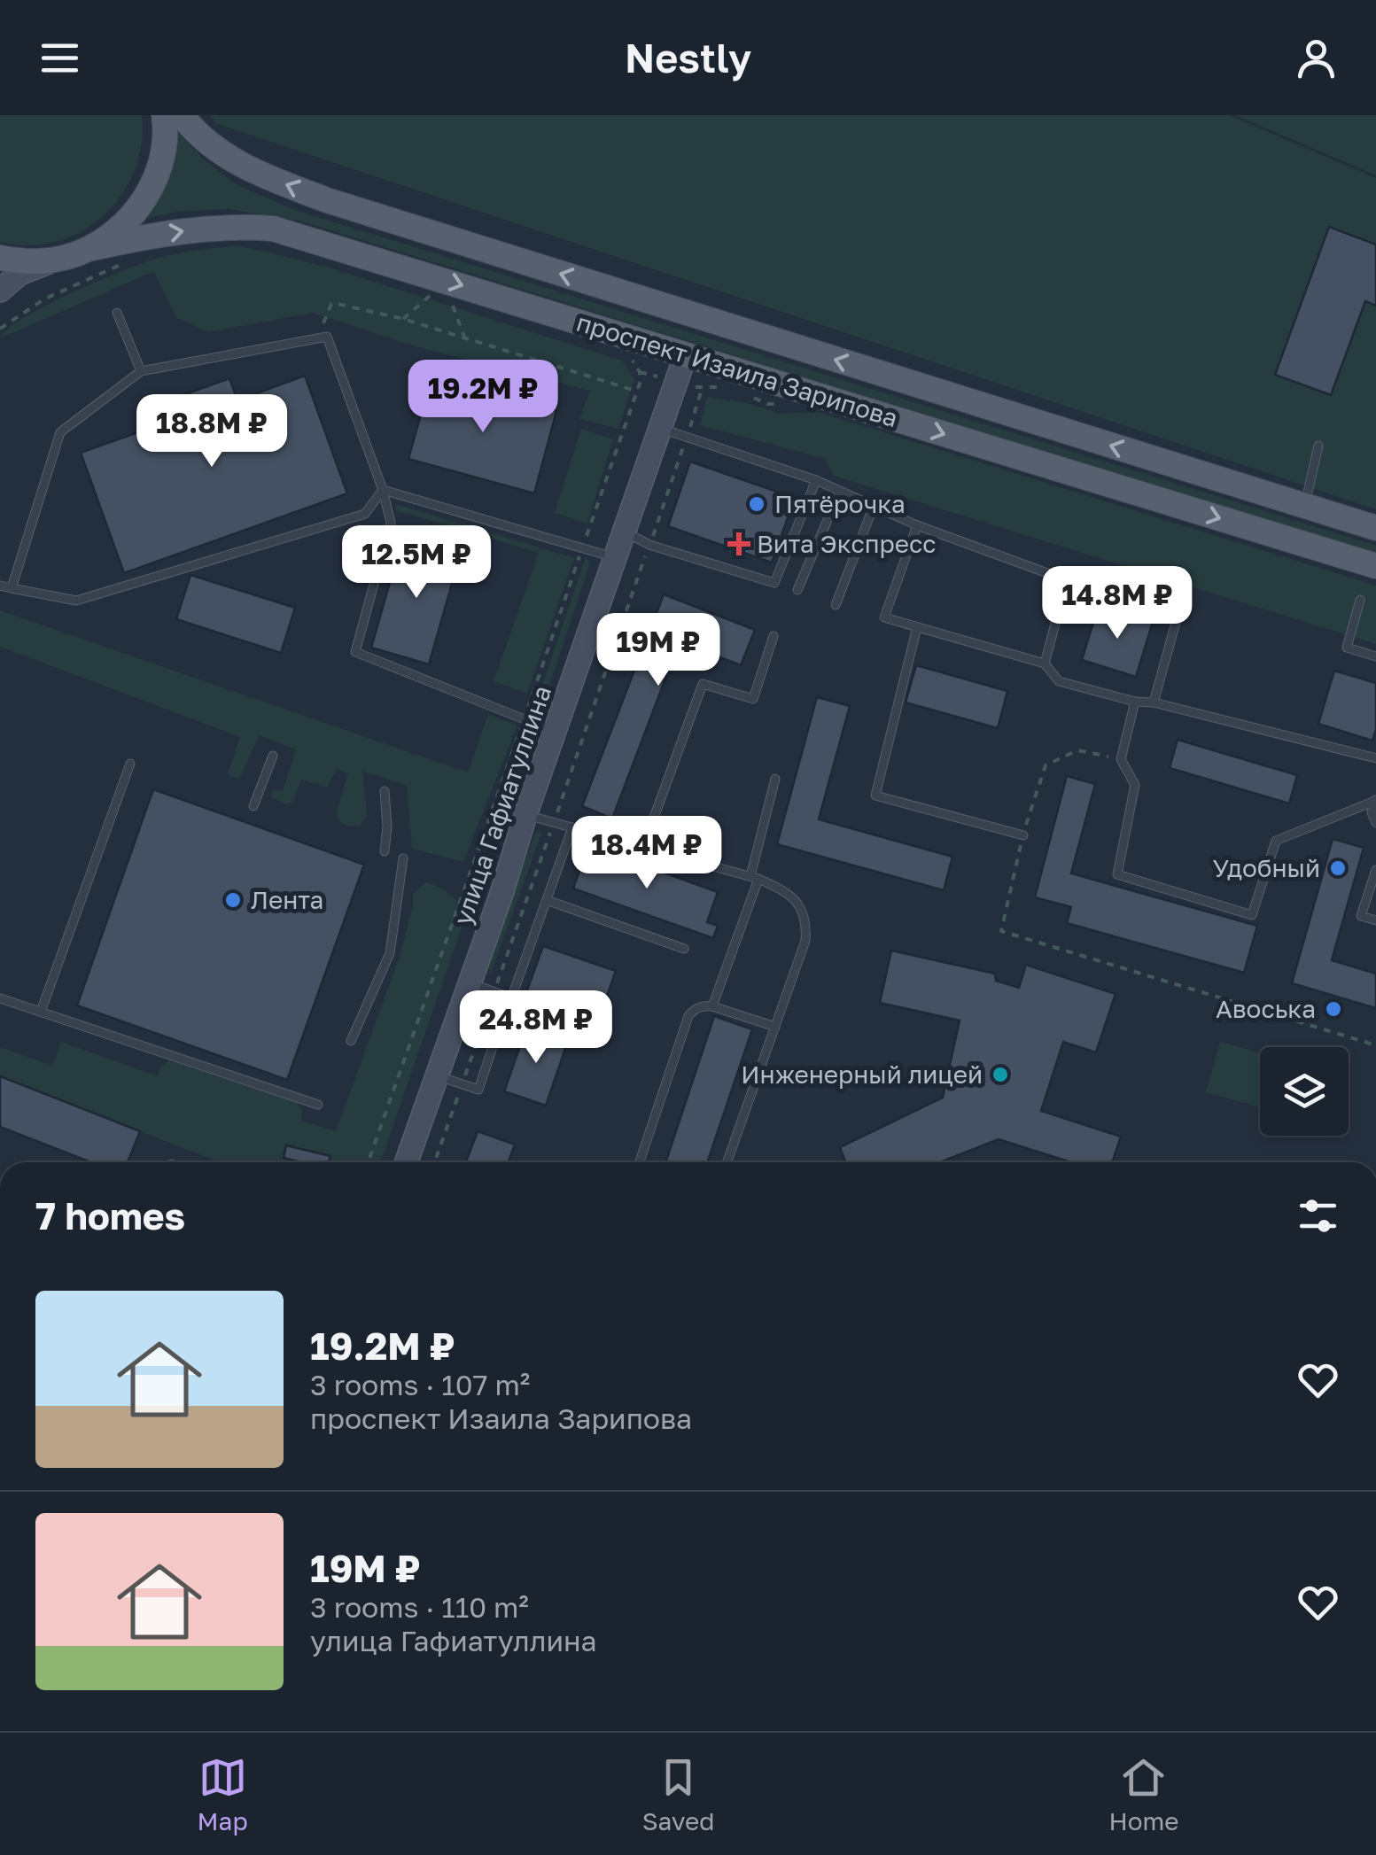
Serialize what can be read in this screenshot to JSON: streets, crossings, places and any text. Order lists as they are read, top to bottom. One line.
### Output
{"streets":{"main road":["проспект Изаила Зарипова"],"street":["улица Гафиатуллина"]},"crossings":[["проспект Изаила Зарипова","улица Гафиатуллина"]],"places":{"other":["Пятёрочка","Удобный","Лента","Авоська","Инженерный лицей"],"health":["Вита Экспресс"]},"page":{"header":"Nestly","price":["19.2M ₽","18.8M ₽","12.5M ₽","14.8M ₽","19M ₽","18.4M ₽","24.8M ₽"],"heading":"7 homes","list":[{"name":"19.2M ₽","note":"3 rooms · 107 m² · проспект Изаила Зарипова"},{"name":"19M ₽","note":"3 rooms · 110 m² · улица Гафиатуллина"}],"tabs":["Map","Saved","Home"]}}
